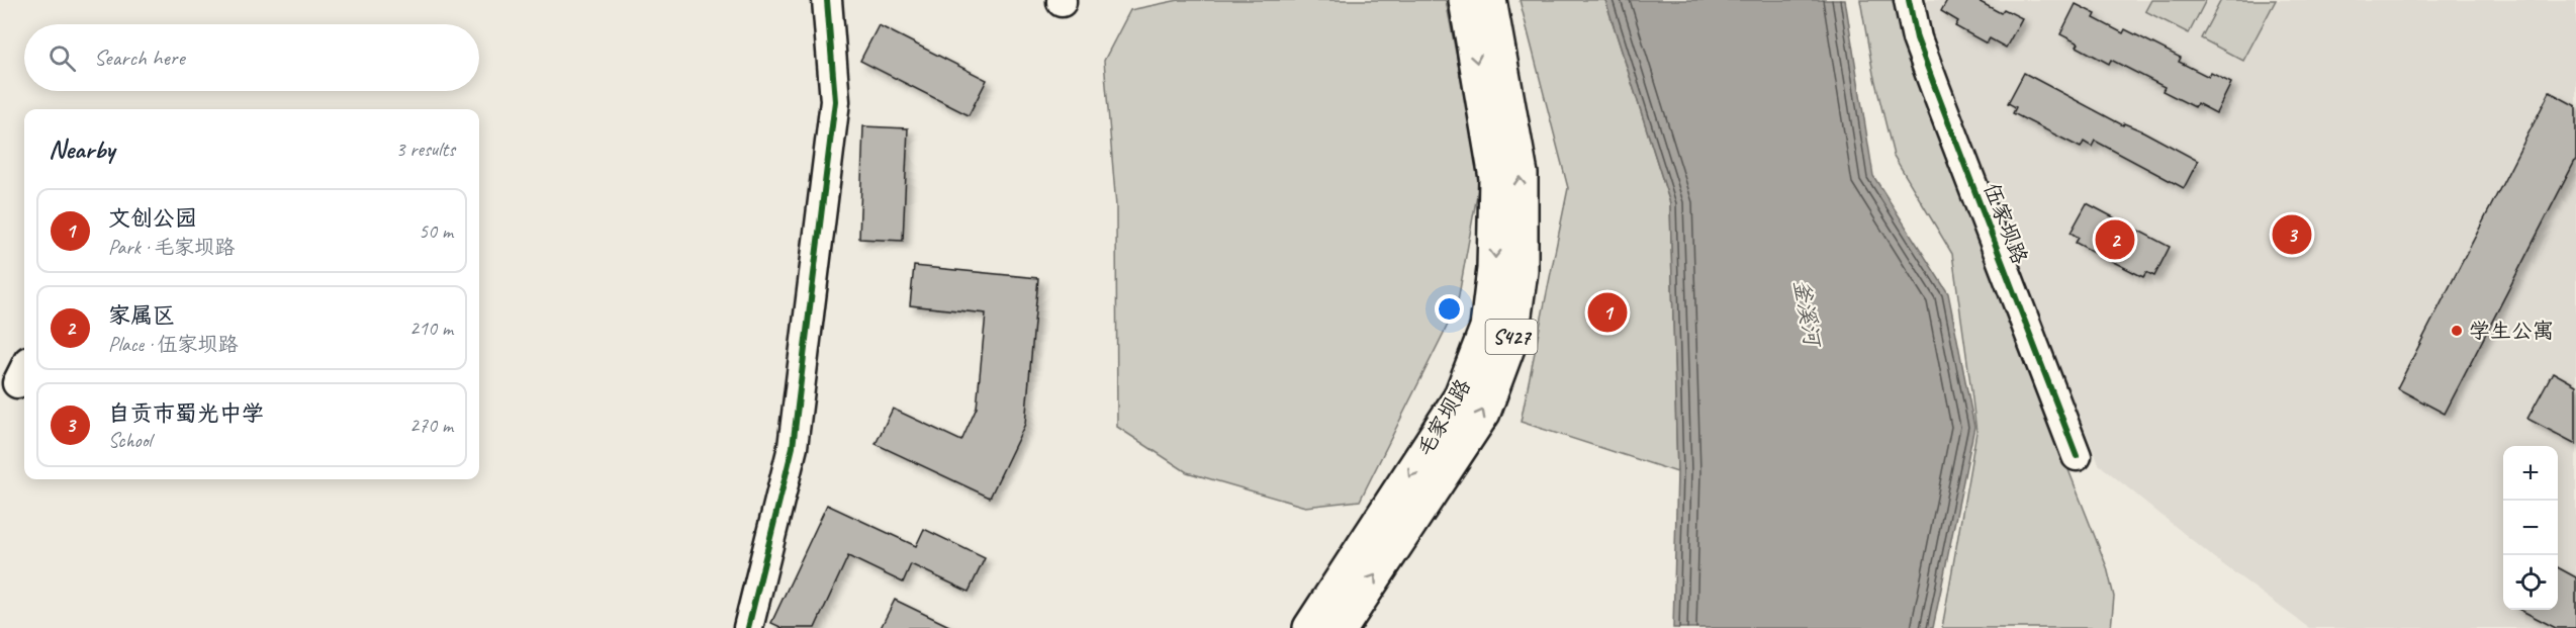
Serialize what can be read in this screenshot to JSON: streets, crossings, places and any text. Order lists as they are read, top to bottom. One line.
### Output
{"streets":{"main road":["S427","毛家坝路"],"street":["伍家坝路"]},"water":["釜溪河"],"places":["学生公寓"],"page":{"search":"Search here","heading":["Nearby","3 results"],"list":[{"mark":"1","name":"文创公园","note":"Park · 毛家坝路","value":"50 m"},{"mark":"2","name":"家属区","note":"Place · 伍家坝路","value":"210 m"},{"mark":"3","name":"自贡市蜀光中学","note":"School","value":"270 m"}],"pins":["3","2","1"],"map_buttons":["+","−"]}}
